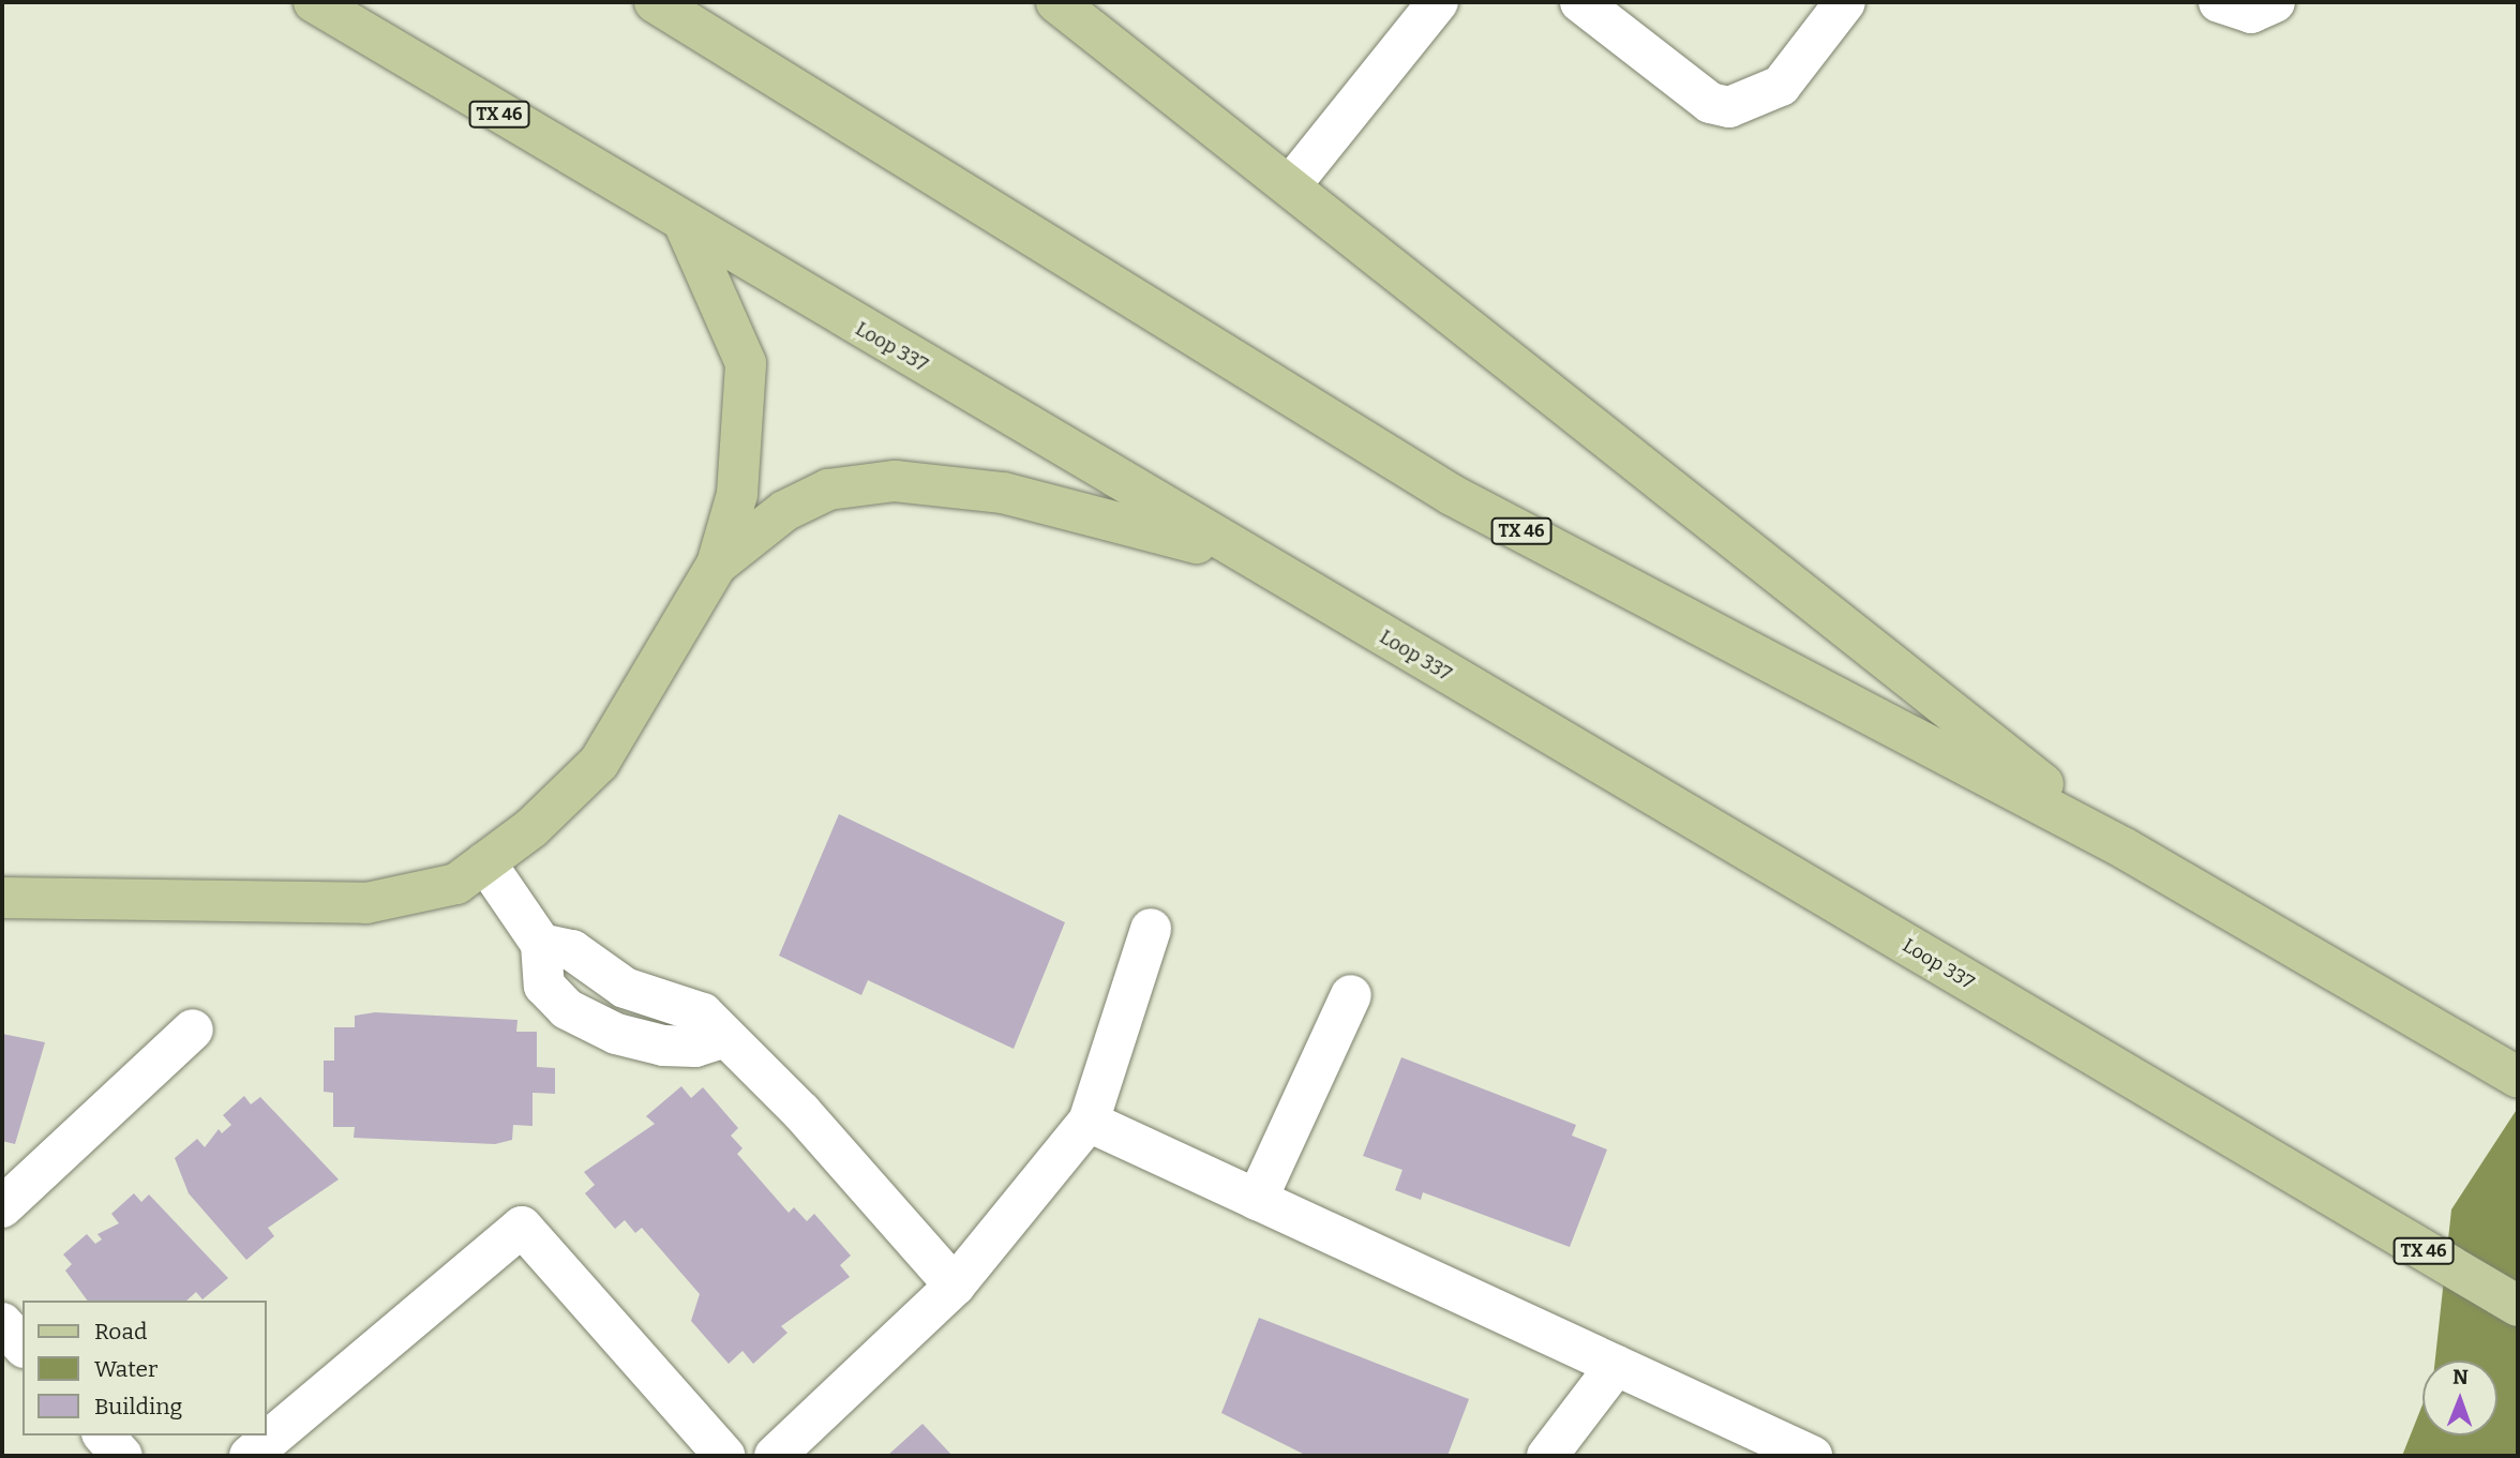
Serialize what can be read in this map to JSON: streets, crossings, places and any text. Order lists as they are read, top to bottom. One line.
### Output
{"streets":{"main road":["TX 46","Loop 337"]},"legend":["Road","Water","Building"],"north":"top"}
